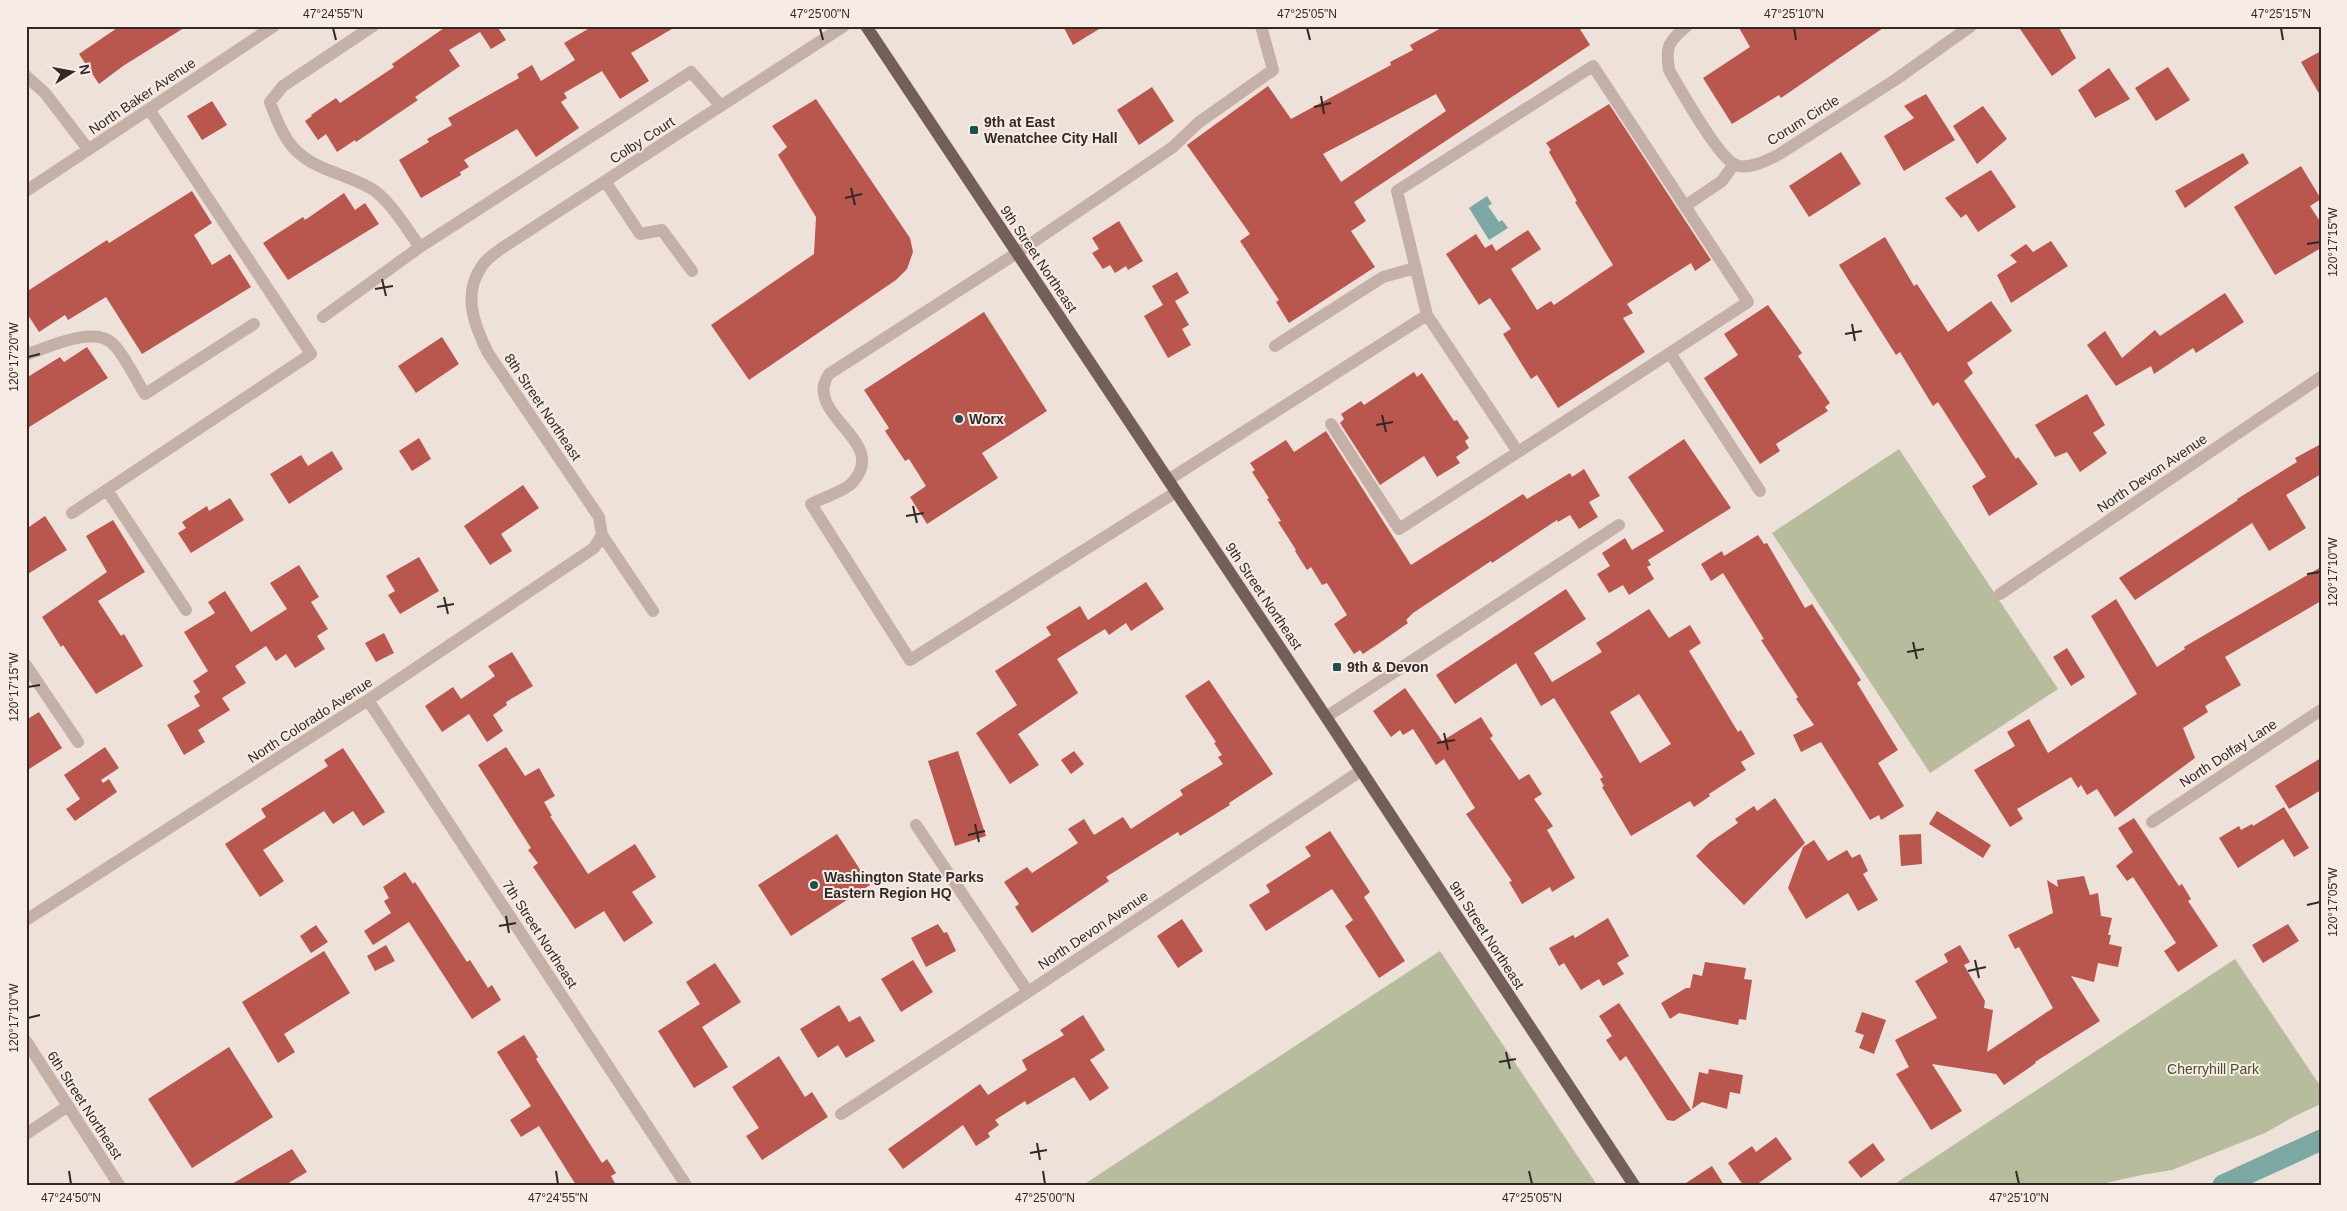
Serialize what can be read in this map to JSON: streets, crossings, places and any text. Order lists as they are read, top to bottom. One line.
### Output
{"streets":{"main road":["9th Street Northeast"],"street":["North Baker Avenue","Corum Circle","Colby Court","8th Street Northeast","North Devon Avenue","North Colorado Avenue","North Dolfay Lane","7th Street Northeast","6th Street Northeast"]},"crossings":[["Colby Court","8th Street Northeast"],["9th Street Northeast","North Devon Avenue"],["8th Street Northeast","North Colorado Avenue"],["North Colorado Avenue","7th Street Northeast"]],"parks":["Cherryhill Park"],"places":{"transit":["9th at East Wenatchee City Hall","9th & Devon"],"other":["Worx","Washington State Parks Eastern Region HQ"]},"north":"right","coordinates":["47°24'55\"N","47°25'00\"N","47°25'05\"N","47°25'10\"N","47°25'15\"N","120°17'15\"W","120°17'20\"W","120°17'10\"W","120°17'05\"W","47°24'50\"N"]}
